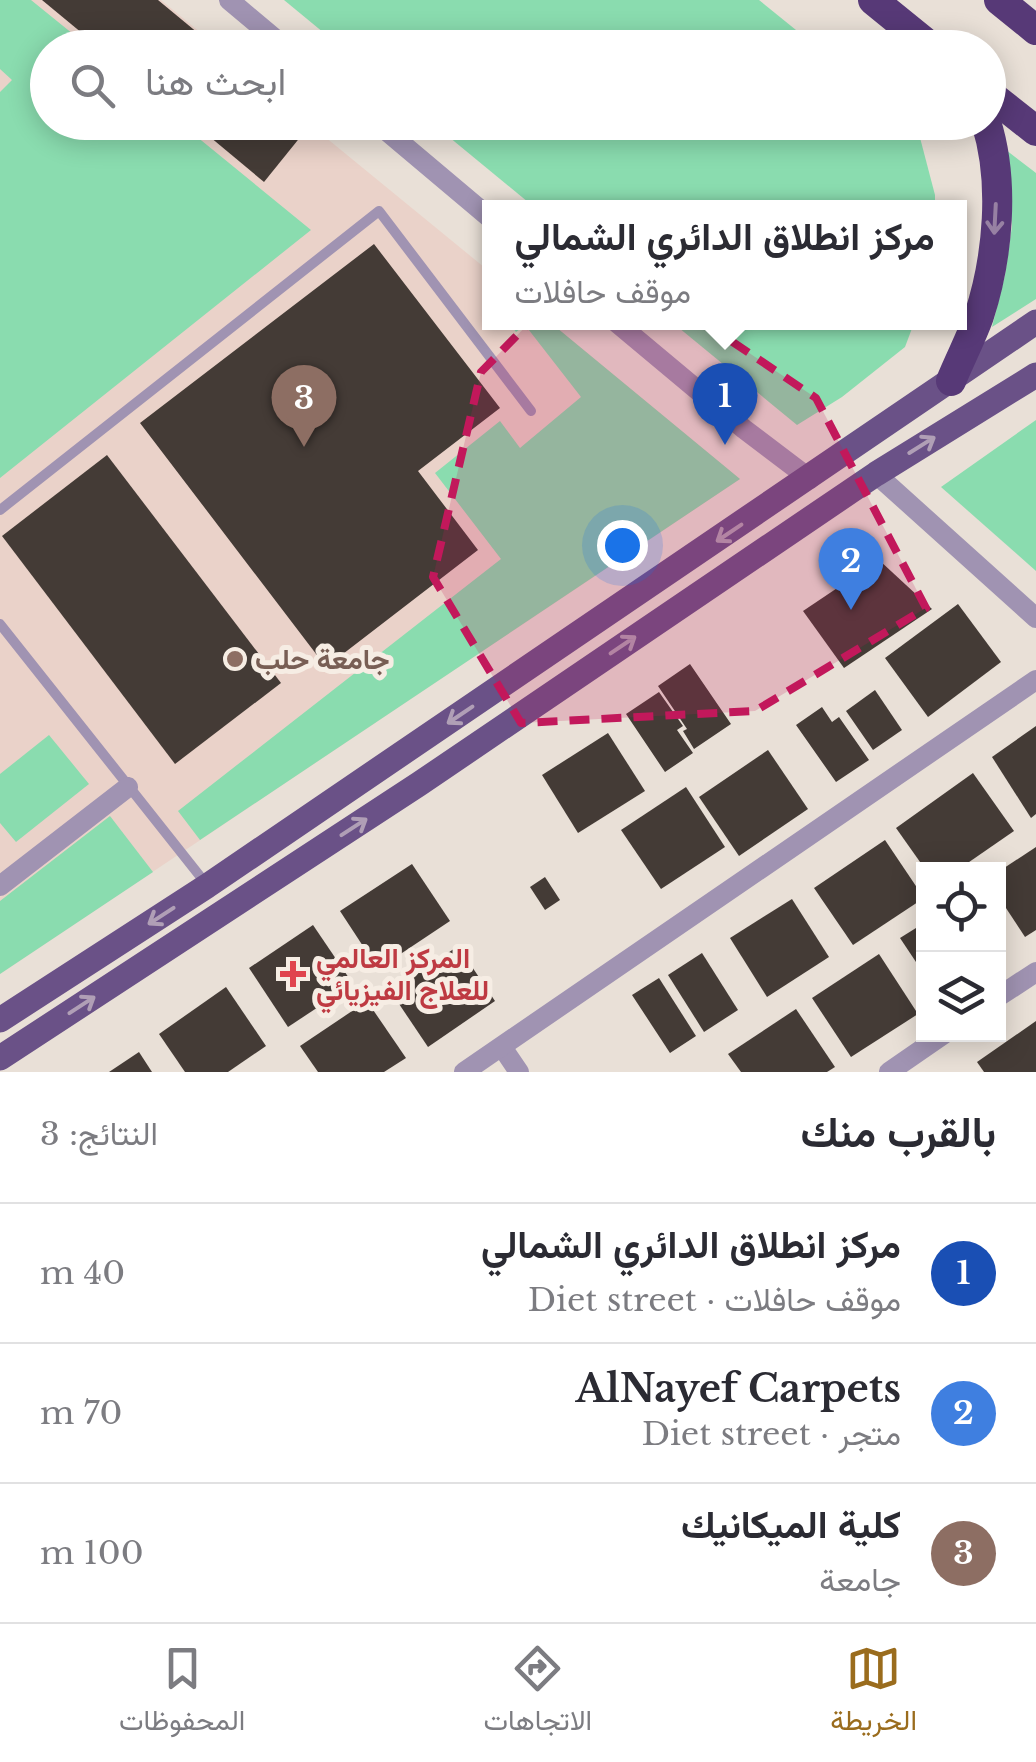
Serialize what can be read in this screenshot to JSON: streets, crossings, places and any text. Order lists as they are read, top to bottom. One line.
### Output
{"places":{"other":["جامعة حلب"],"health":["المركز العالمي للعلاج الفيزيائي"]},"page":{"search":"ابحث هنا","popup":["مركز انطلاق الدائري الشمالي","موقف حافلات"],"pins":["1","3","2"],"heading":["بالقرب منك","النتائج: 3"],"list":[{"mark":"1","name":"مركز انطلاق الدائري الشمالي","note":"موقف حافلات · Diet street","value":"40 m"},{"mark":"2","name":"AlNayef Carpets","note":"متجر · Diet street","value":"70 m"},{"mark":"3","name":"كلية الميكانيك","note":"جامعة","value":"100 m"}],"nav":["الخريطة","الاتجاهات","المحفوظات"]}}
